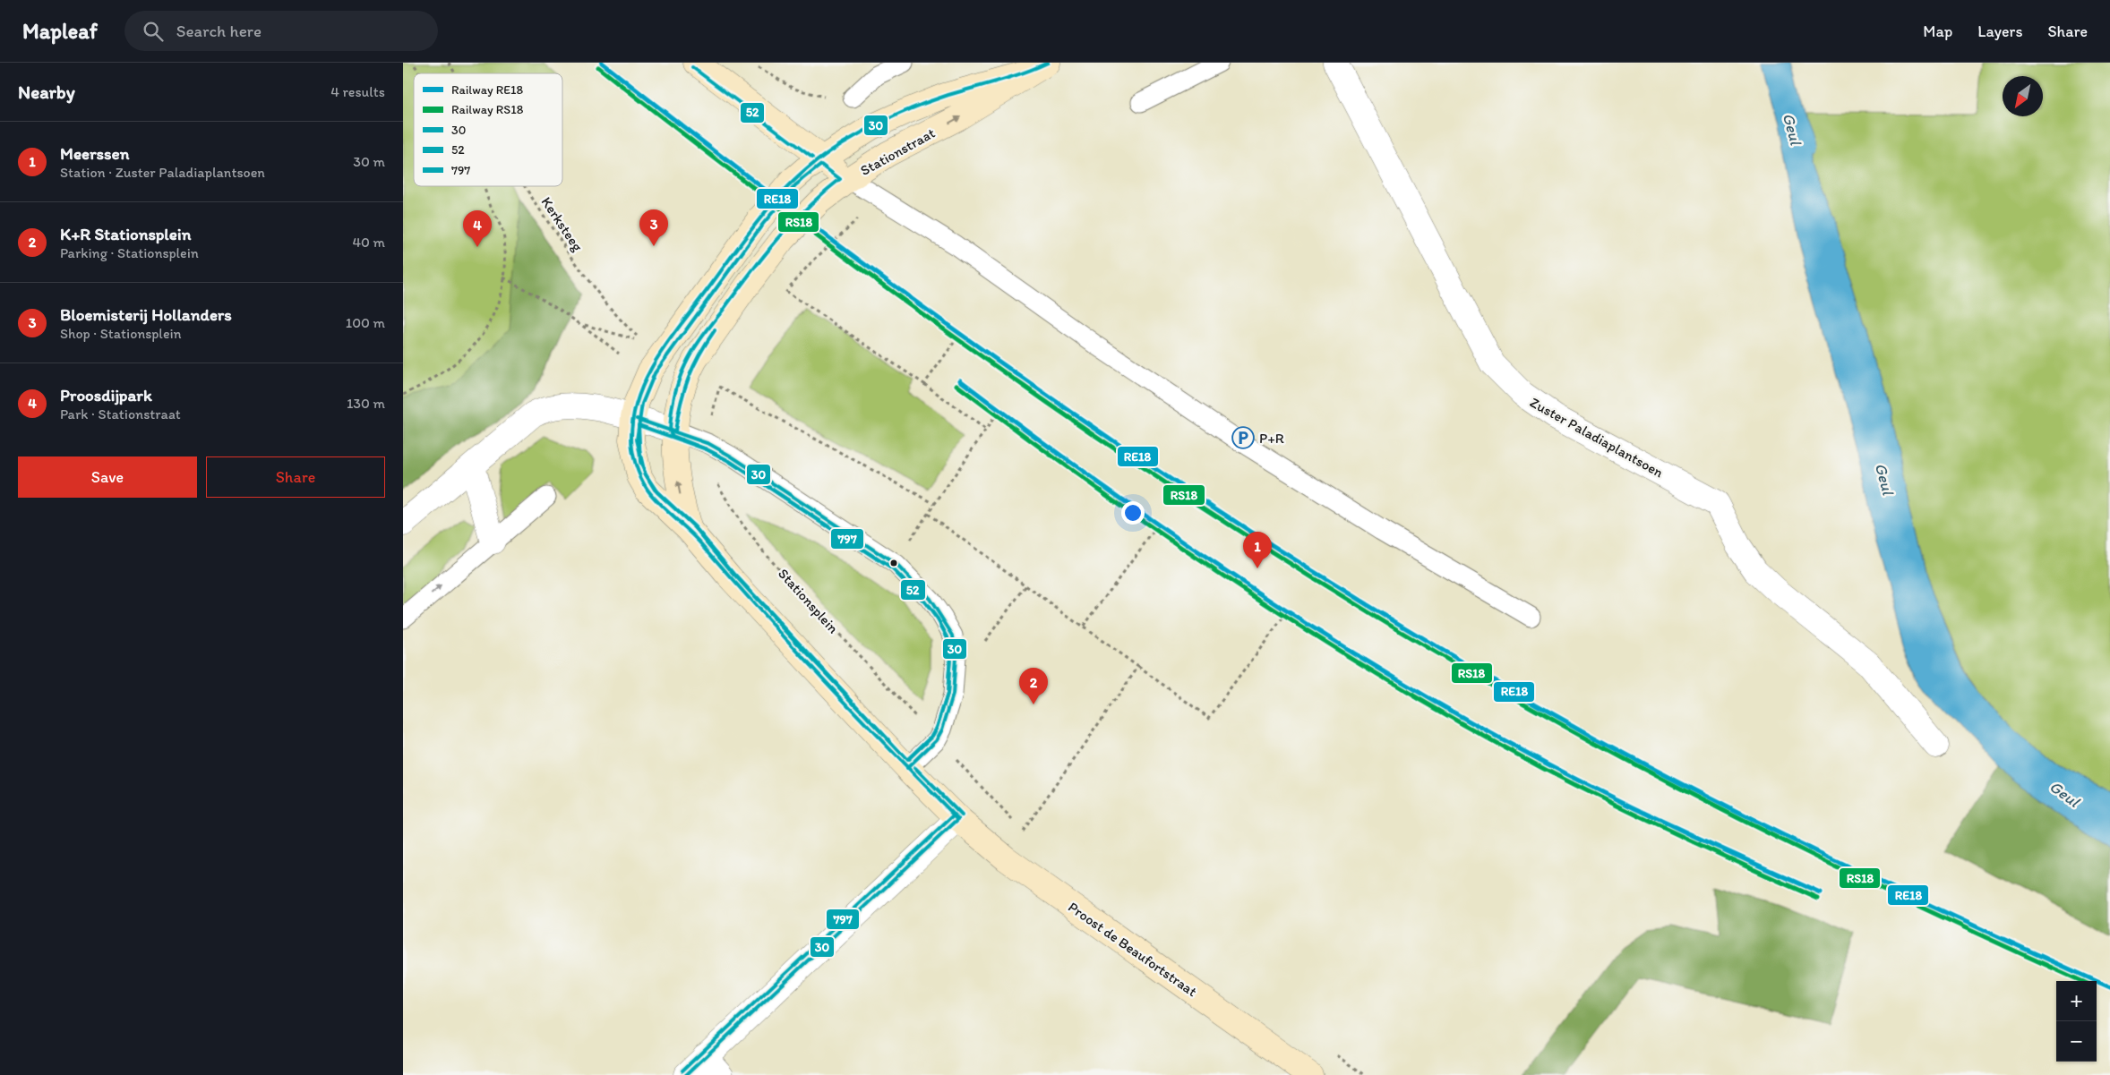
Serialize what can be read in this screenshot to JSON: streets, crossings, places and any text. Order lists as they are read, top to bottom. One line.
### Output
{"streets":{"street":["Stationstraat","Zuster Paladiaplantsoen","Proost de Beaufortstraat"],"path":["Kerksteeg","Stationsplein"]},"one_way":["Stationstraat"],"water":["Geul"],"places":{"parking":["P+R"]},"lines":["rail line RE18","transit line 30","rail line RS18","transit line 52","transit line 797"],"legend":["Railway RE18","Railway RS18","30","52","797"],"north":"bottom left","page":{"header":"Mapleaf","search":"Search here","nav":["Map","Layers","Share"],"heading":["Nearby","4 results"],"list":[{"mark":"1","name":"Meerssen","note":"Station · Zuster Paladiaplantsoen","value":"30 m"},{"mark":"2","name":"K+R Stationsplein","note":"Parking · Stationsplein","value":"40 m"},{"mark":"3","name":"Bloemisterij Hollanders","note":"Shop · Stationsplein","value":"100 m"},{"mark":"4","name":"Proosdijpark","note":"Park · Stationstraat","value":"130 m"}],"pins":["3","4","1","2"],"buttons":["Save","Share"],"map_buttons":["+","−"]}}
